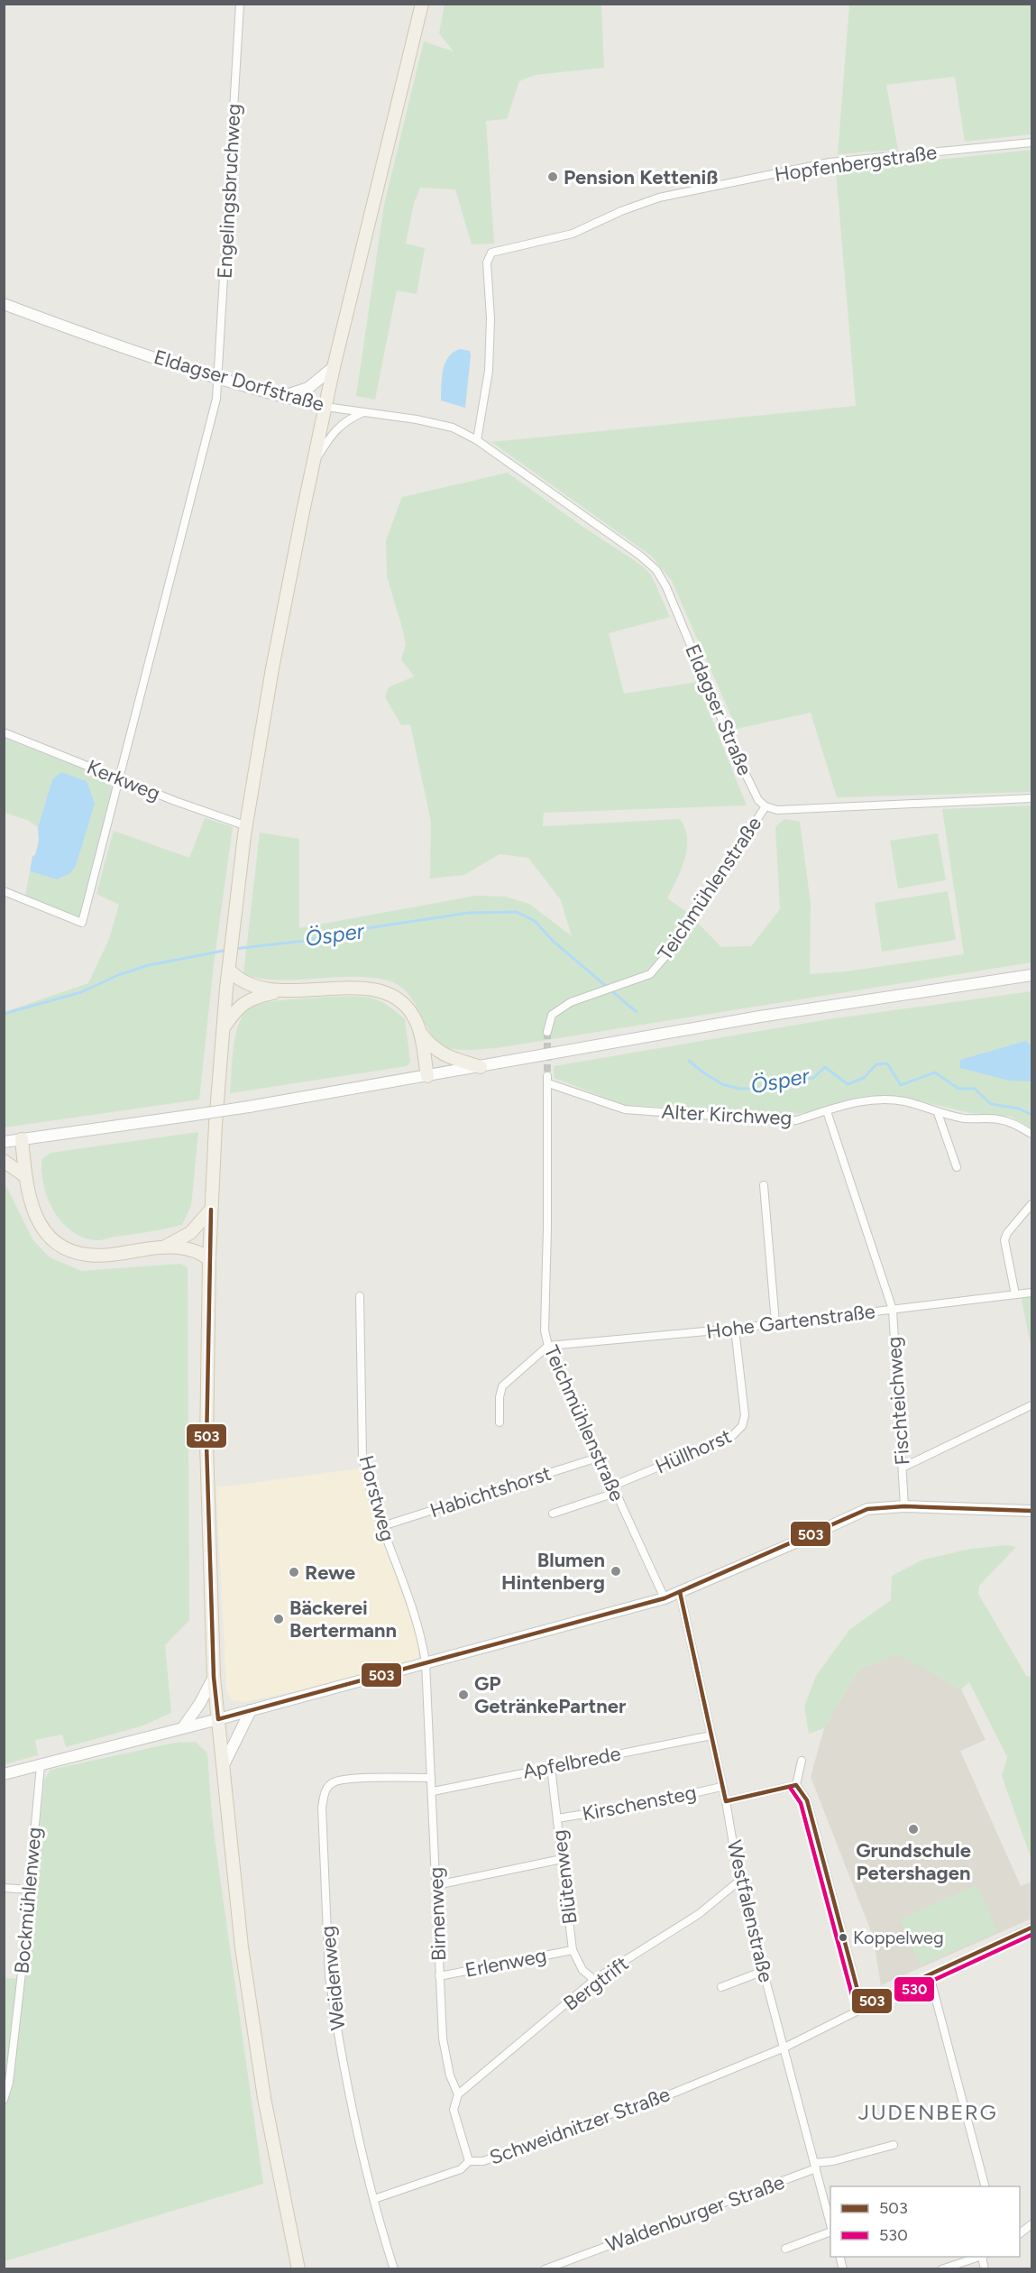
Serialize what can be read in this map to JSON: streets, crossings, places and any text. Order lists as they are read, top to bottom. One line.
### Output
{"streets":{"main road":["Eldagser Dorfstraße"],"street":["Hopfenbergstraße","Engelingsbruchweg","Eldagser Straße","Kerkweg","Teichmühlenstraße","Alter Kirchweg","Hohe Gartenstraße","Fischteichweg","Hüllhorst","Habichtshorst","Horstweg","Apfelbrede","Kirschensteg","Blütenweg","Bockmühlenweg","Westfalenstraße","Birnenweg","Erlenweg","Weidenweg","Bergtrift","Schweidnitzer Straße","Waldenburger Straße"]},"crossings":[["Hopfenbergstraße","Eldagser Dorfstraße"],["Hopfenbergstraße","Eldagser Straße"],["Engelingsbruchweg","Eldagser Dorfstraße"],["Engelingsbruchweg","Kerkweg"],["Eldagser Dorfstraße","Eldagser Straße"],["Eldagser Straße","Teichmühlenstraße"],["Teichmühlenstraße","Alter Kirchweg"],["Teichmühlenstraße","Hohe Gartenstraße"],["Teichmühlenstraße","Hüllhorst"],["Teichmühlenstraße","Habichtshorst"],["Alter Kirchweg","Fischteichweg"],["Hohe Gartenstraße","Fischteichweg"],["Hohe Gartenstraße","Hüllhorst"],["Habichtshorst","Horstweg"],["Horstweg","Birnenweg"],["Apfelbrede","Blütenweg"],["Apfelbrede","Westfalenstraße"],["Apfelbrede","Birnenweg"],["Kirschensteg","Blütenweg"],["Kirschensteg","Westfalenstraße"],["Blütenweg","Erlenweg"],["Blütenweg","Bergtrift"],["Westfalenstraße","Bergtrift"],["Westfalenstraße","Schweidnitzer Straße"],["Westfalenstraße","Waldenburger Straße"],["Birnenweg","Erlenweg"],["Birnenweg","Weidenweg"],["Birnenweg","Bergtrift"],["Birnenweg","Schweidnitzer Straße"],["Weidenweg","Schweidnitzer Straße"]],"districts":["JUDENBERG"],"water":["Ösper"],"places":["Pension Ketteniß","Blumen Hintenberg","Rewe","Bäckerei Bertermann","GP GetränkePartner","Grundschule Petershagen","Koppelweg"],"lines":["transit line 503","transit line 530"],"legend":["503","530"]}
